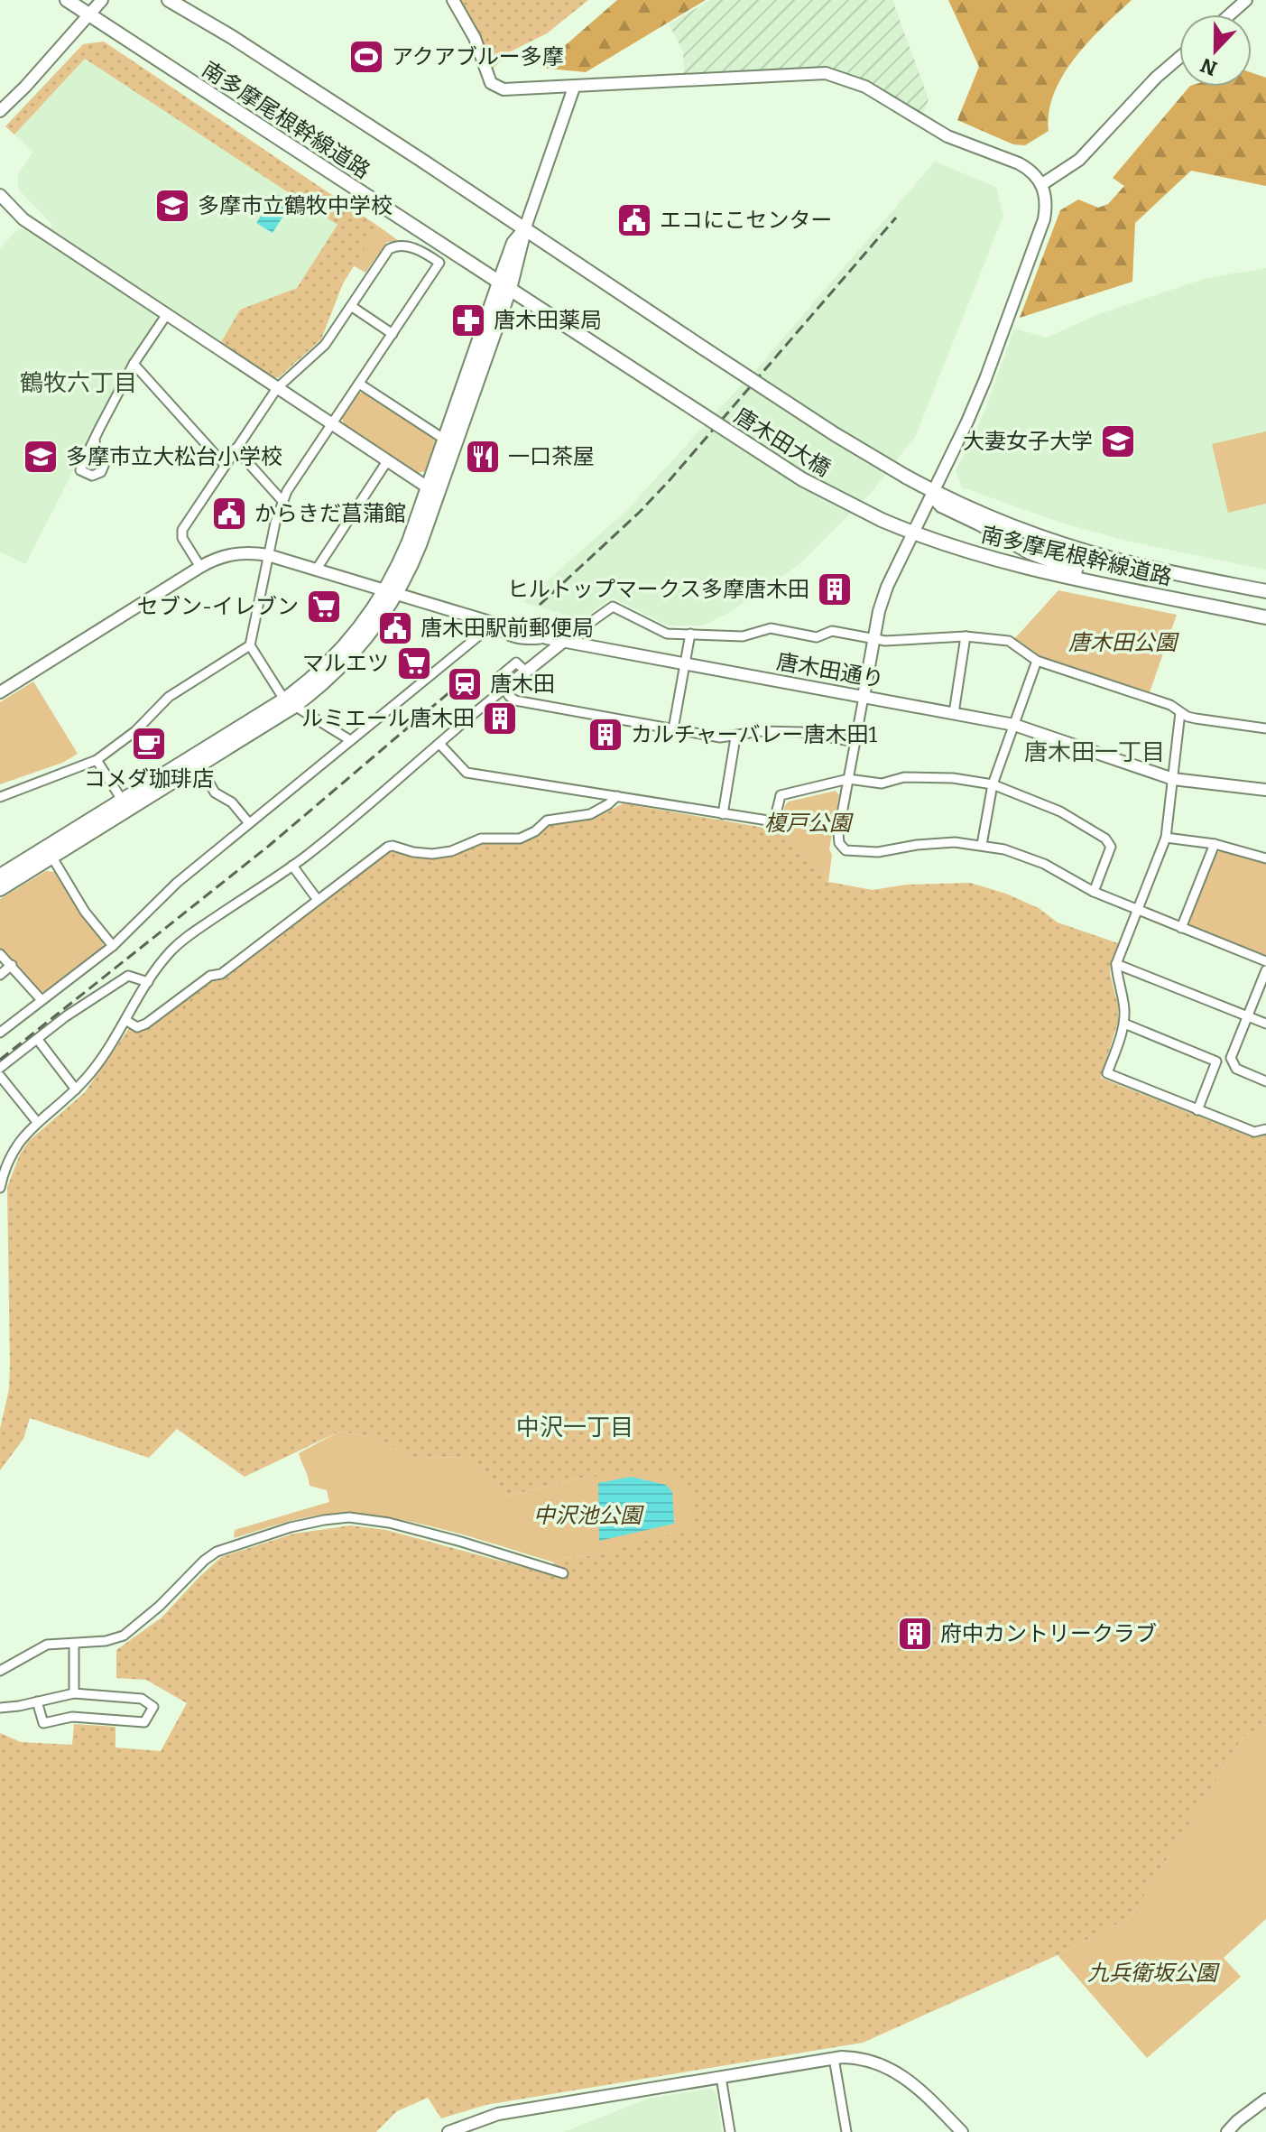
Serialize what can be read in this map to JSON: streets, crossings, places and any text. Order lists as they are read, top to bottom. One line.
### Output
{"streets":{"main road":["南多摩尾根幹線道路","唐木田大橋"],"street":["唐木田通り"]},"crossings":[["南多摩尾根幹線道路","唐木田大橋"]],"districts":["鶴牧六丁目","唐木田一丁目","中沢一丁目"],"parks":["唐木田公園","榎戸公園","中沢池公園","九兵衛坂公園"],"places":{"sports":["アクアブルー多摩"],"school or university":["多摩市立鶴牧中学校","大妻女子大学","多摩市立大松台小学校"],"public building":["エコにこセンター","からきだ菖蒲館","唐木田駅前郵便局"],"pharmacy":["唐木田薬局"],"restaurant":["一口茶屋"],"building":["ヒルトップマークス多摩唐木田","ルミエール唐木田","カルチャーバレー唐木田1","府中カントリークラブ"],"supermarket":["セブン-イレブン","マルエツ"],"station":["唐木田"],"cafe":["コメダ珈琲店"]},"north":"bottom"}
